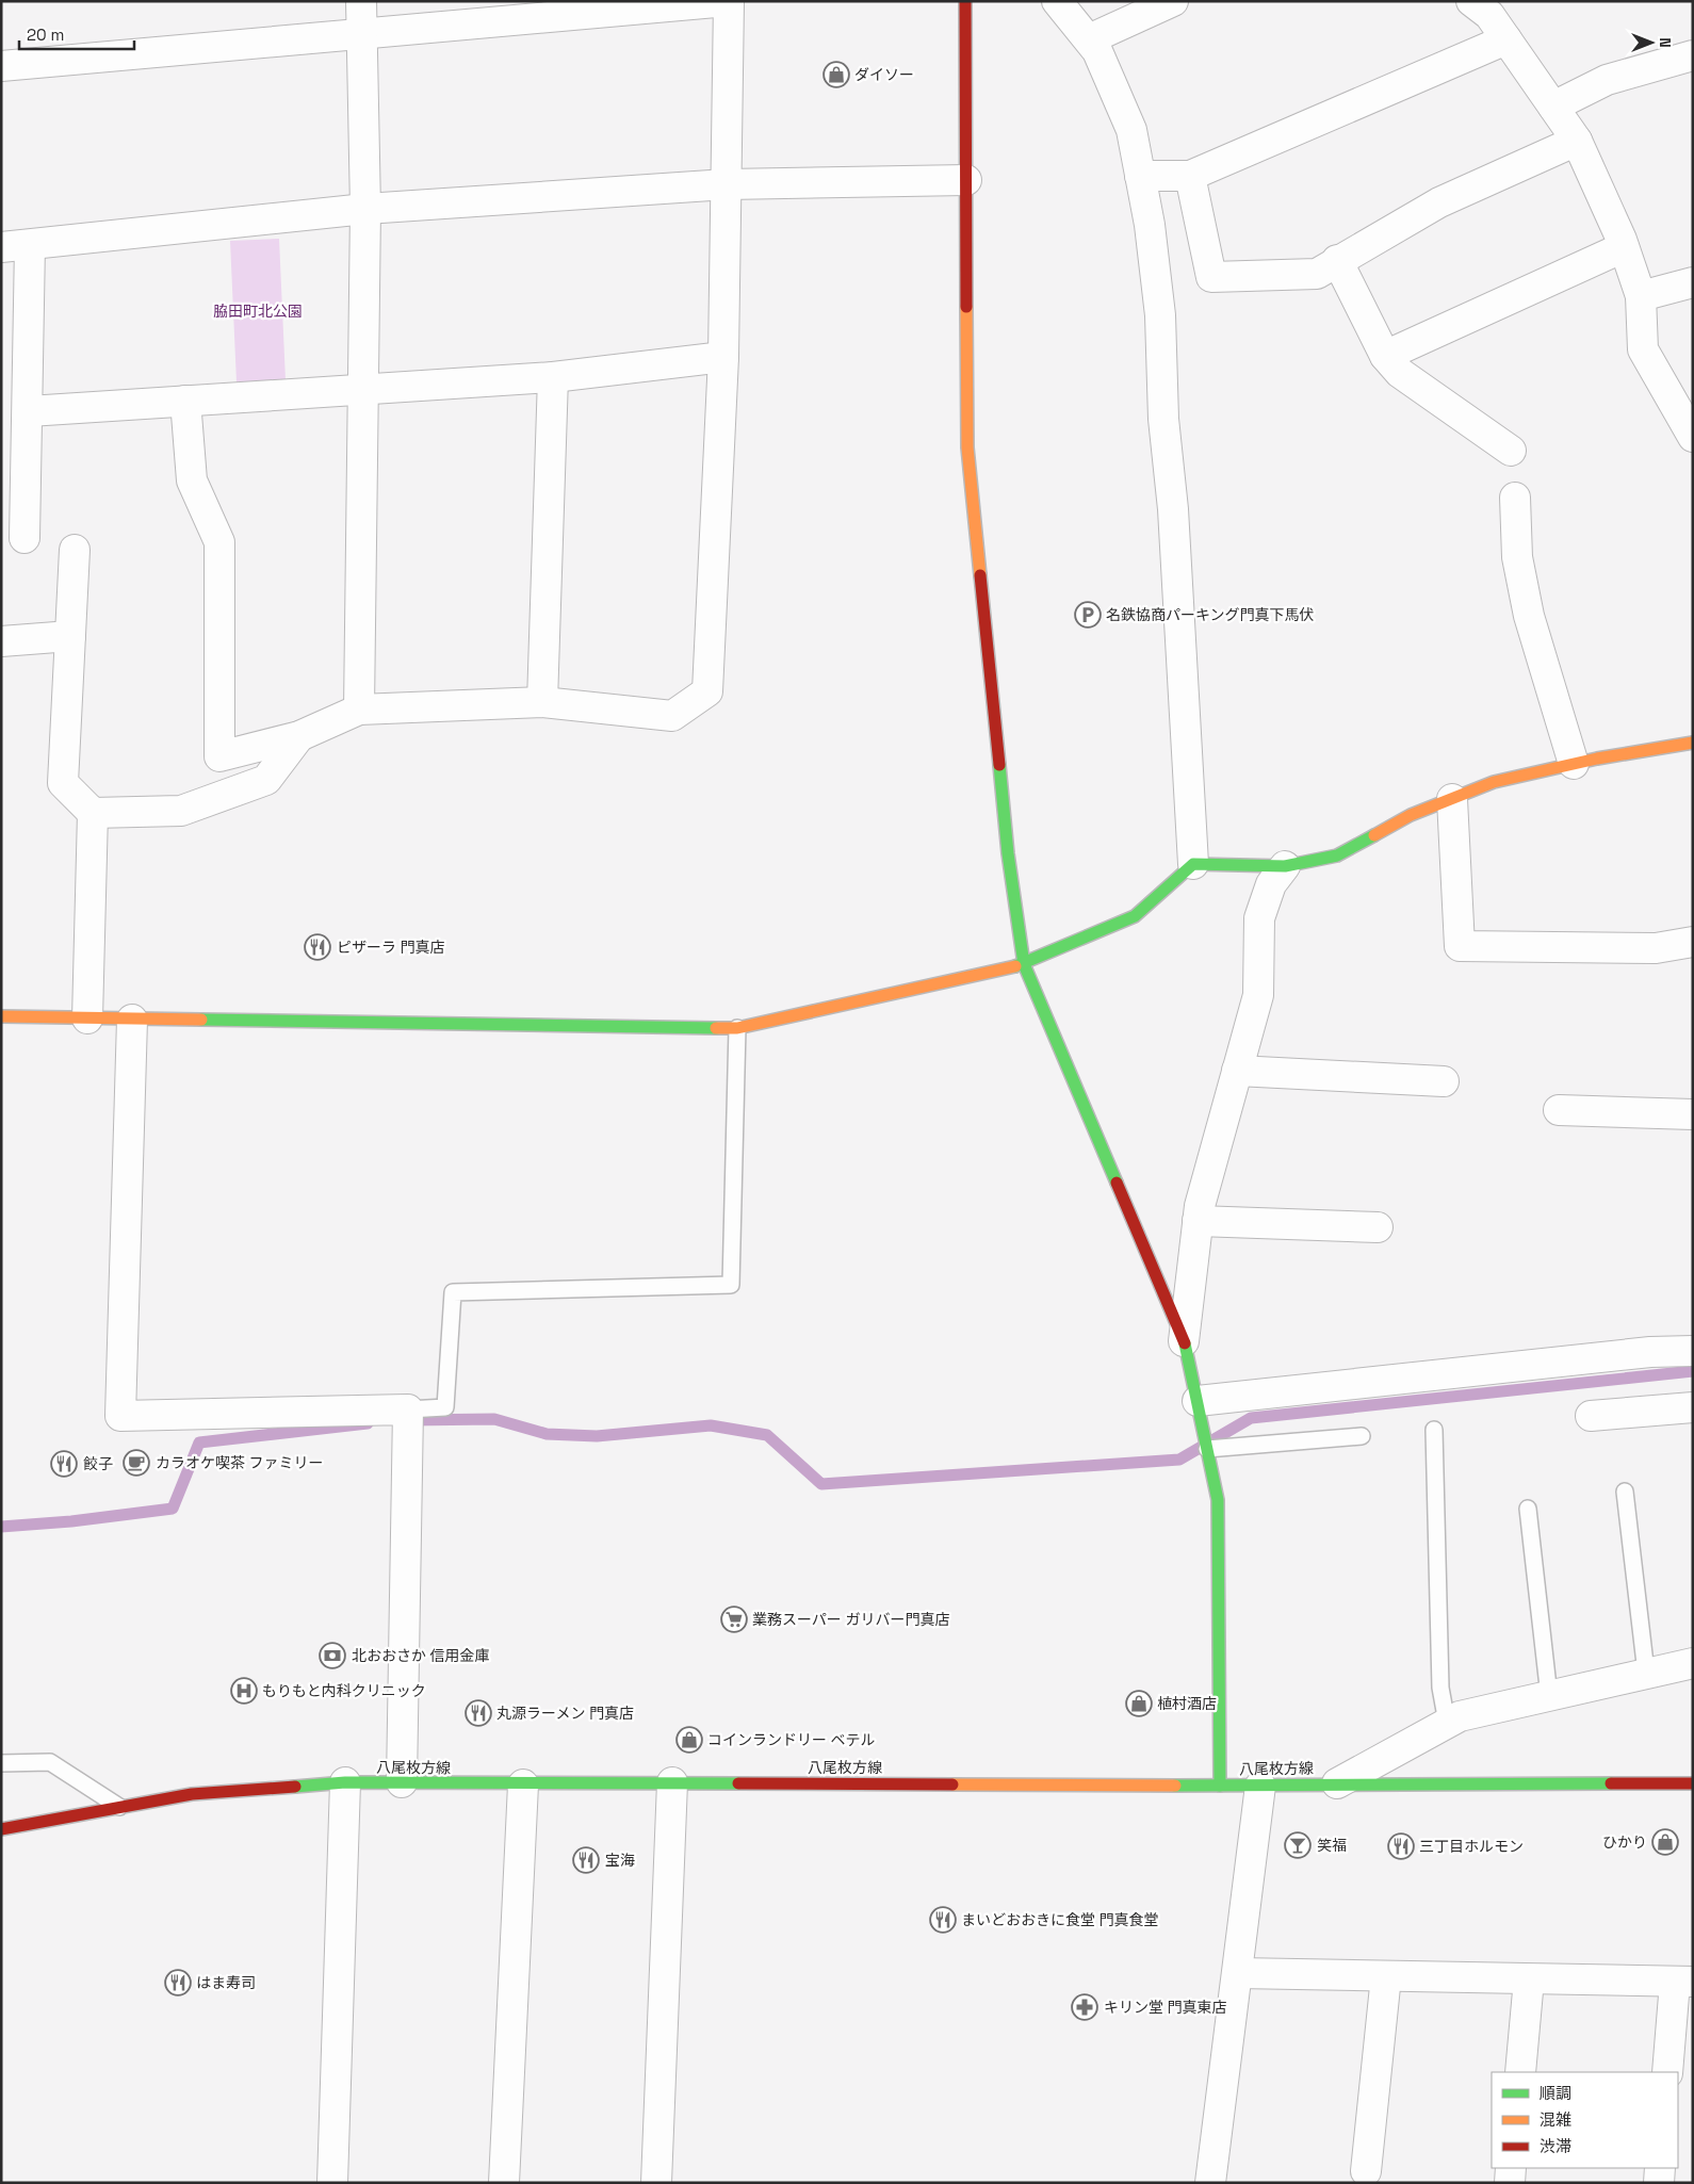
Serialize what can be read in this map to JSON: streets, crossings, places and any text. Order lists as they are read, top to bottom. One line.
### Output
{"streets":{"street":["八尾枚方線"]},"parks":["脇田町北公園"],"places":{"shop":["ダイソー","植村酒店","コインランドリー ベテル","ひかり"],"parking":["名鉄協商パーキング門真下馬伏"],"restaurant":["ピザーラ 門真店","餃子","丸源ラーメン 門真店","三丁目ホルモン","宝海","まいどおおきに食堂 門真食堂","はま寿司"],"cafe":["カラオケ喫茶 ファミリー"],"supermarket":["業務スーパー ガリバー門真店"],"bank":["北おおさか 信用金庫"],"hospital":["もりもと内科クリニック"],"bar":["笑福"],"pharmacy":["キリン堂 門真東店"]},"legend":["順調","混雑","渋滞"],"scale_bar":"20 m","north":"right"}
